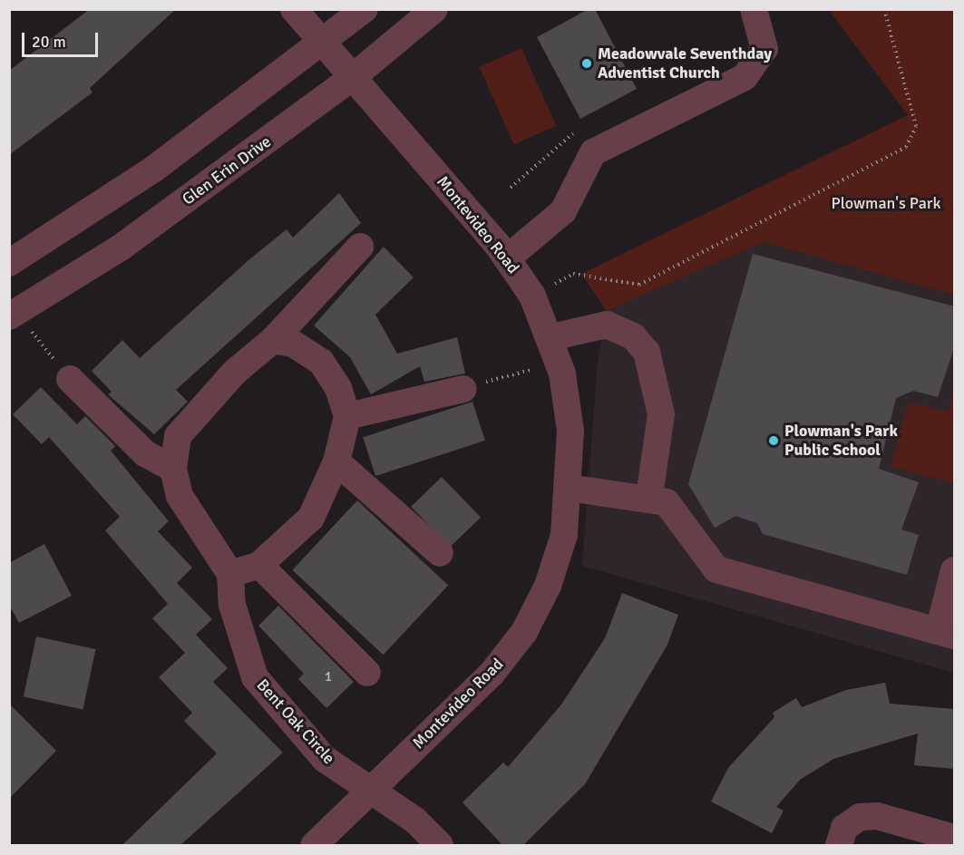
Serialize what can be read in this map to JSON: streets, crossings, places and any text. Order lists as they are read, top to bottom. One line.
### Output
{"streets":{"street":["Glen Erin Drive","Montevideo Road","Bent Oak Circle"]},"crossings":[["Glen Erin Drive","Montevideo Road"],["Montevideo Road","Bent Oak Circle"]],"parks":["Plowman's Park"],"places":["Meadowvale Seventhday Adventist Church","Plowman's Park Public School"],"house_numbers":["1"],"scale_bar":"20 m"}
